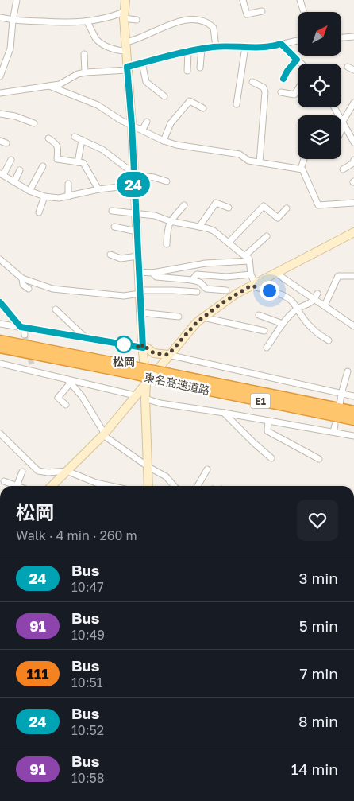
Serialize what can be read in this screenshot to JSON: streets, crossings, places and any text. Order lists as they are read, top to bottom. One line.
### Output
{"streets":{"highway":["東名高速道路","E1"]},"places":["松岡"],"lines":["bus line 24"],"north":"top right","page":{"on_map":"24","heading":["松岡","Walk · 4 min · 260 m"],"list":[{"mark":"24","name":"Bus","note":"10:47","value":"3 min"},{"mark":"91","name":"Bus","note":"10:49","value":"5 min"},{"mark":"111","name":"Bus","note":"10:51","value":"7 min"},{"mark":"24","name":"Bus","note":"10:52","value":"8 min"},{"mark":"91","name":"Bus","note":"10:58","value":"14 min"}]}}
